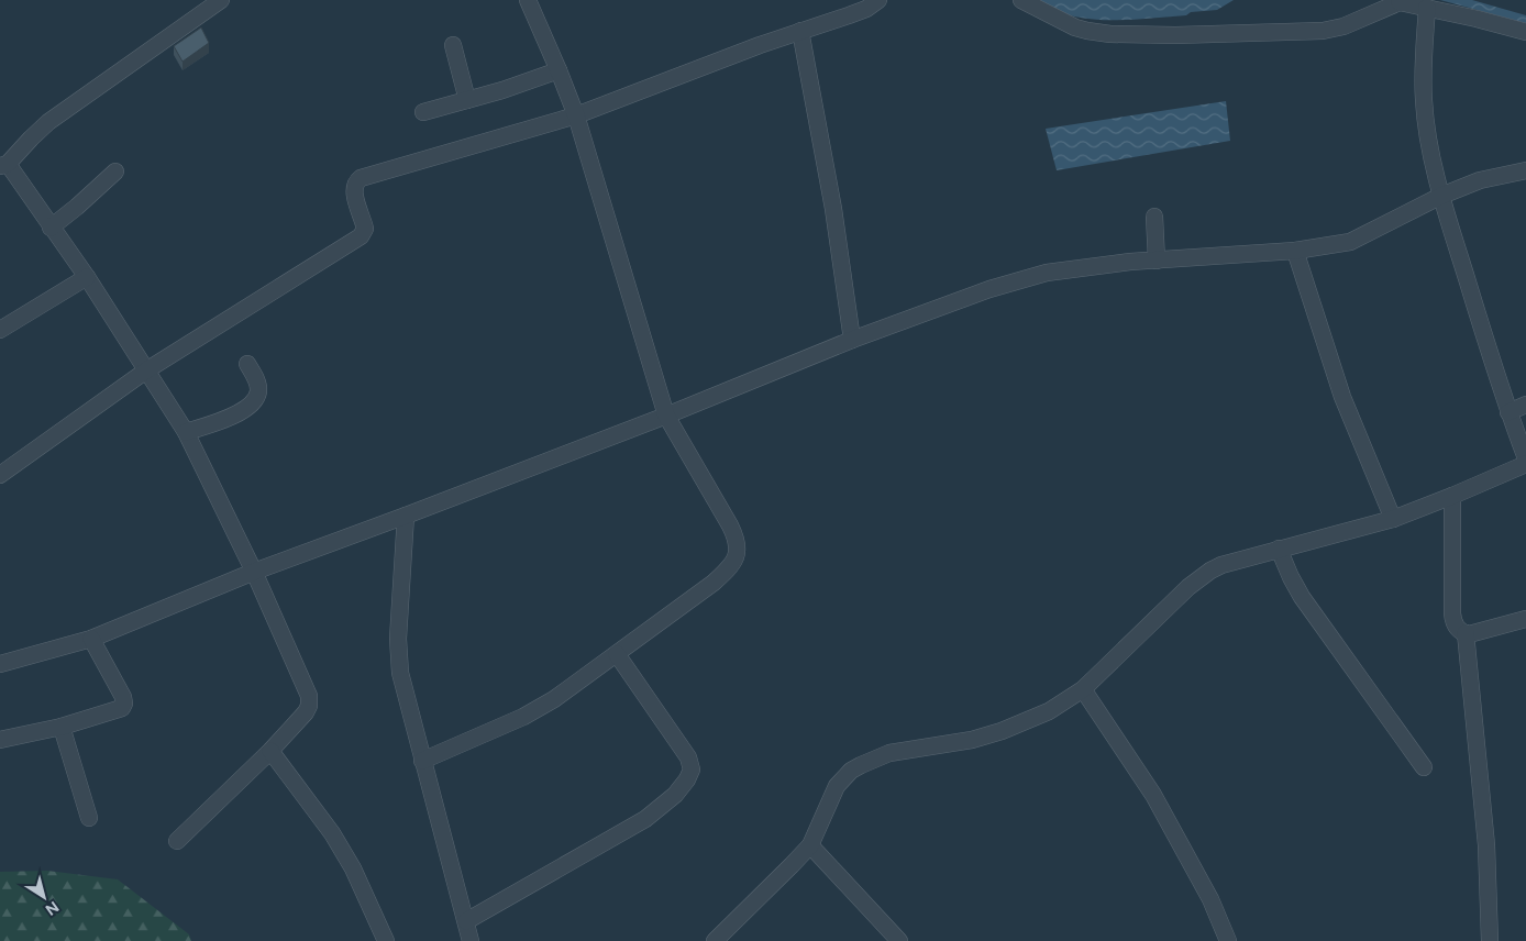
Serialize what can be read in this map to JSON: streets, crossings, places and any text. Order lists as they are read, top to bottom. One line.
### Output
{"north":"bottom right"}
